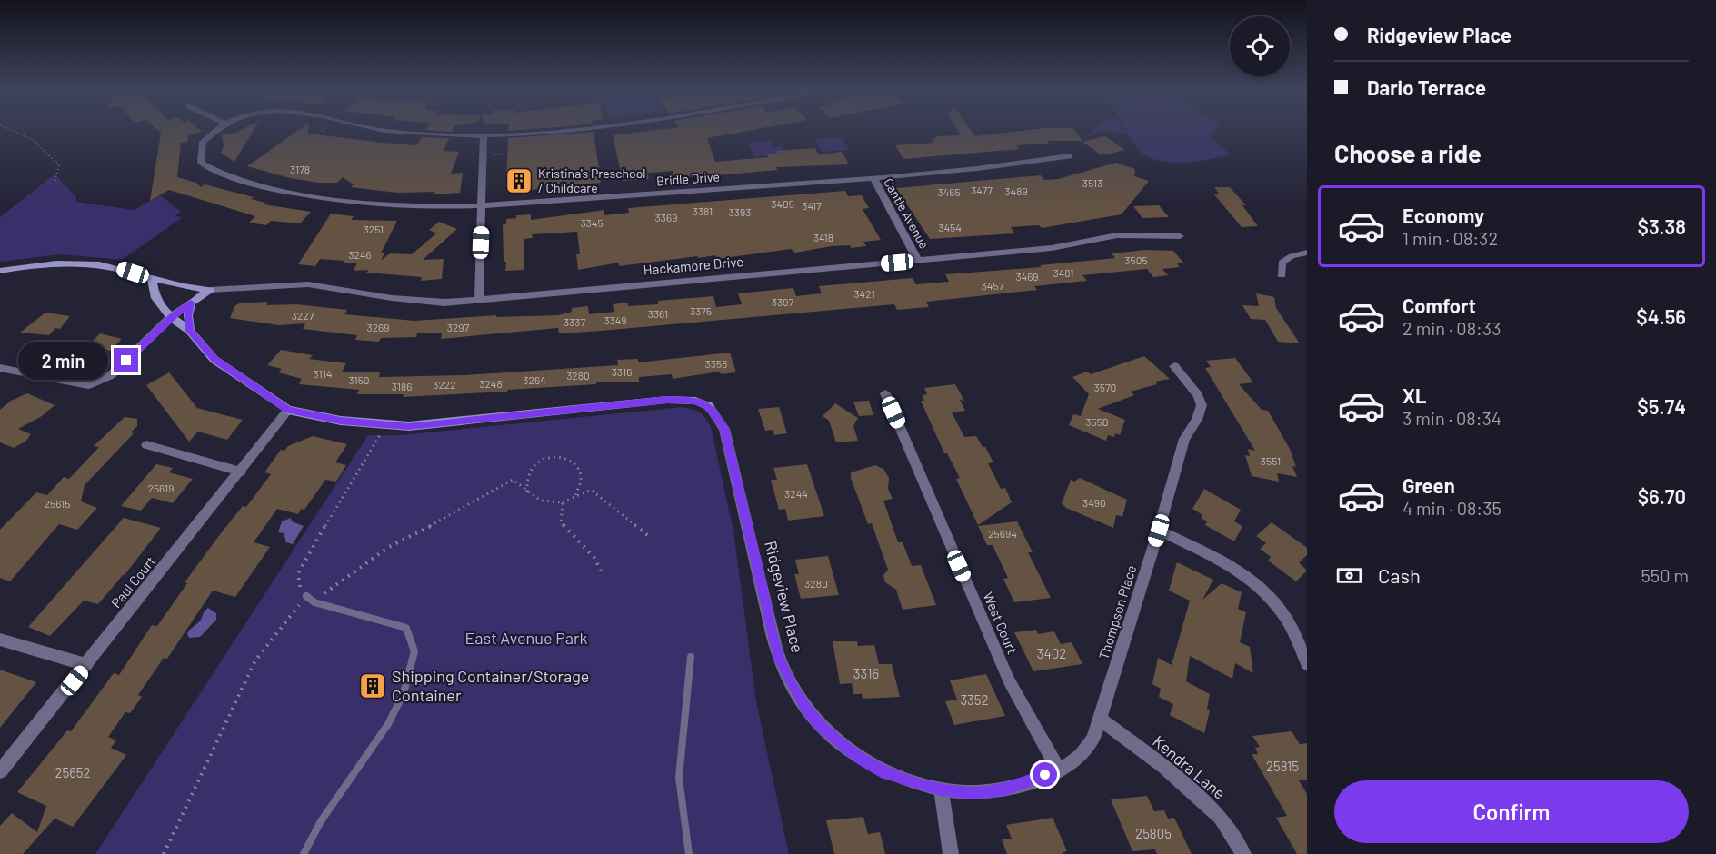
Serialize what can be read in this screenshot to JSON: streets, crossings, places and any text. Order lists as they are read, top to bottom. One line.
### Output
{"streets":{"street":["Bridle Drive","Cantle Avenue","Hackamore Drive","Paul Court","Ridgeview Place","Thompson Place","West Court","Kendra Lane"]},"crossings":[["Bridle Drive","Cantle Avenue"],["Cantle Avenue","Hackamore Drive"],["Ridgeview Place","Thompson Place"],["Ridgeview Place","West Court"],["Ridgeview Place","Kendra Lane"],["Thompson Place","Kendra Lane"]],"parks":["East Avenue Park"],"places":{"building":["Kristina's Preschool / Childcare","Shipping Container/Storage Container"]},"house_numbers":["3178","3513","3477","3489","3465","3405","3417","3381","3393","3369","3345","3454","3251","3418","3246","3505","3481","3469","3457","3421","3397","3375","3361","3227","3349","3337","3269","3297","3358","3316","3114","3280","3150","3264","3248","3222","3186","3570","3550","3551","25619","3244","3490","25615","25694","3280","3402","3316","3352","25815","25652","25805"],"page":{"banner":["Ridgeview Place","Dario Terrace"],"heading":"Choose a ride","list":[{"name":"Economy","note":"1 min · 08:32","value":"$3.38"},{"name":"Comfort","note":"2 min · 08:33","value":"$4.56"},{"name":"XL","note":"3 min · 08:34","value":"$5.74"},{"name":"Green","note":"4 min · 08:35","value":"$6.70"}],"bubble":"2 min","pay":["Cash","550 m"],"buttons":"Confirm"}}
